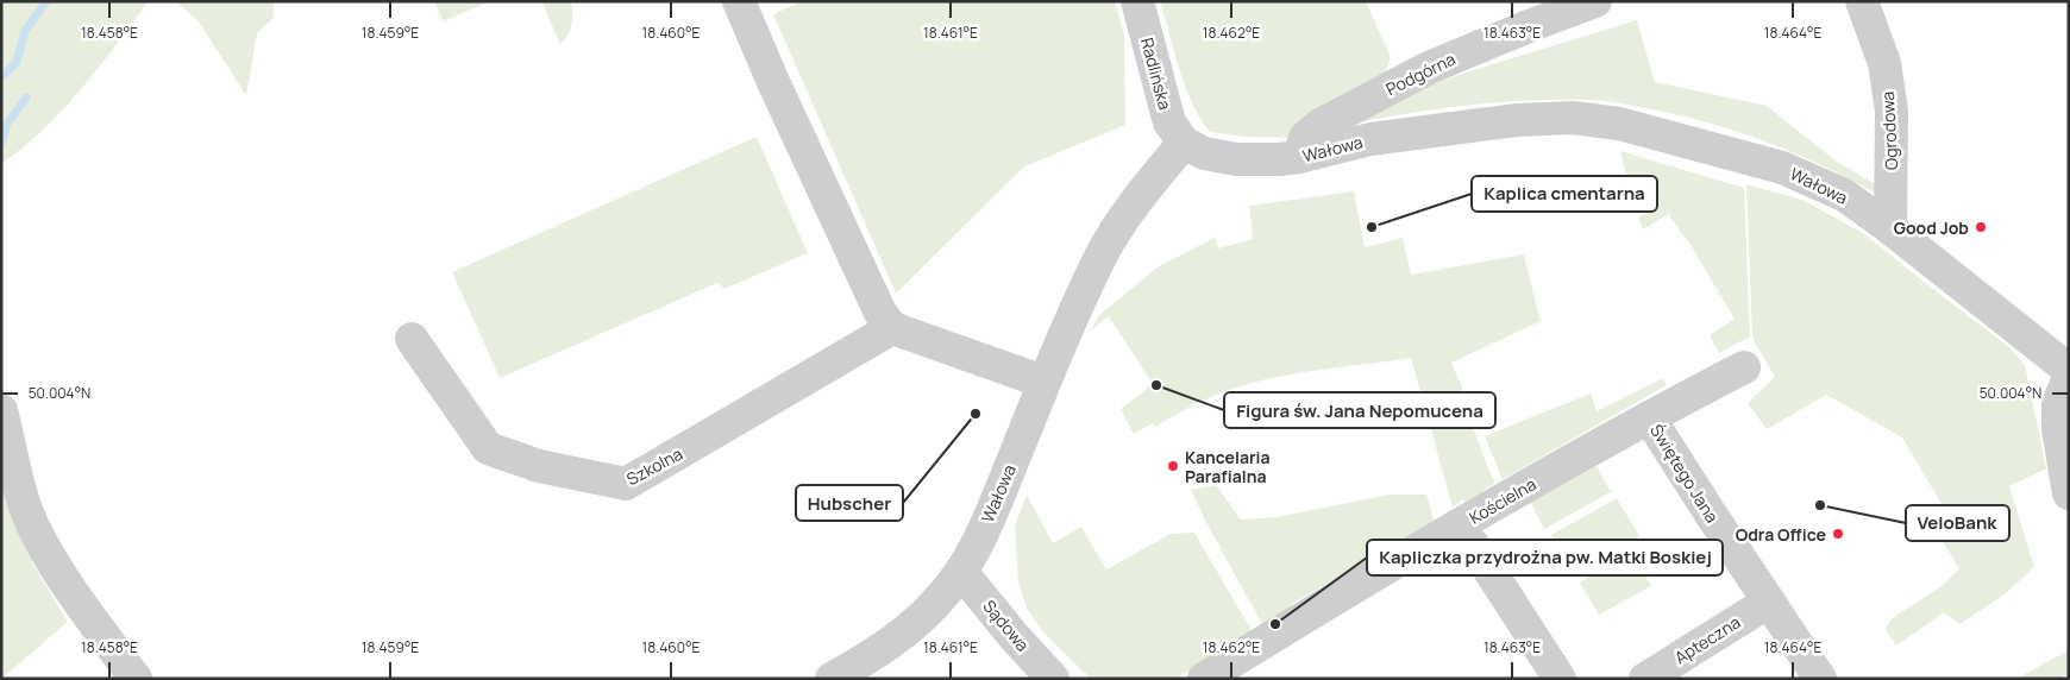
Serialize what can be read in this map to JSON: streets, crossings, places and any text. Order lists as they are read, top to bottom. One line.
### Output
{"streets":{"street":["Radlińska","Podgórna","Ogrodowa","Wałowa","Szkolna","Świętego Jana","Kościelna","Sądowa","Apteczna"]},"crossings":[["Radlińska","Wałowa"],["Podgórna","Wałowa"],["Ogrodowa","Wałowa"],["Wałowa","Sądowa"],["Świętego Jana","Kościelna"],["Świętego Jana","Apteczna"]],"places":["Kaplica cmentarna","Good Job","Figura św. Jana Nepomucena","Hubscher","Kancelaria Parafialna","VeloBank","Odra Office","Kapliczka przydrożna pw. Matki Boskiej"],"coordinates":["18.458°E","18.459°E","18.460°E","18.461°E","18.462°E","18.463°E","18.464°E","50.004°N"]}
